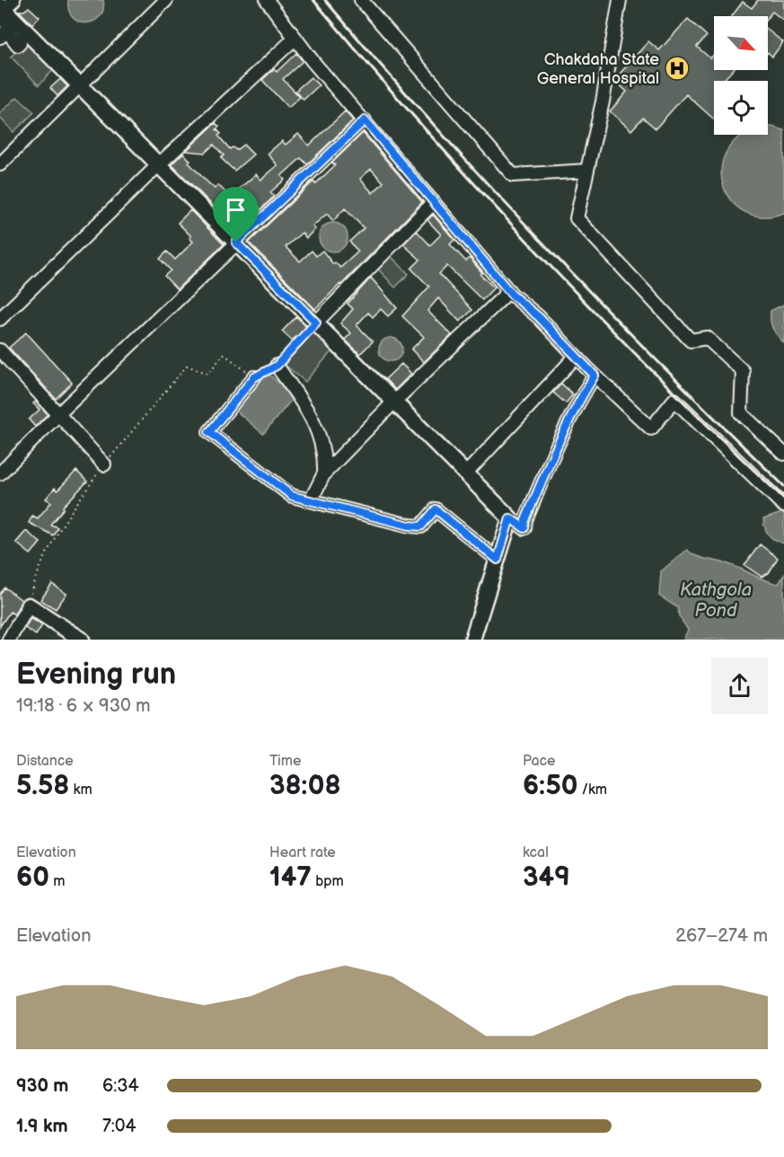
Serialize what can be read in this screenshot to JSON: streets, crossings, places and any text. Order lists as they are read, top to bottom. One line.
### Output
{"water":["Kathgola Pond"],"places":{"hospital":["Chakdaha State General Hospital"]},"north":"bottom right","page":{"heading":["Evening run","19:18 · 6 × 930 m"],"stats":[["Distance","5.58 km"],["Time","38:08"],["Pace","6:50 /km"],["Elevation","60 m"],["Heart rate","147 bpm"],["kcal","349"]],"chart":["Elevation","267–274 m"],"list":[{"name":"930 m","note":"6:34"},{"name":"1.9 km","note":"7:04"}]}}
